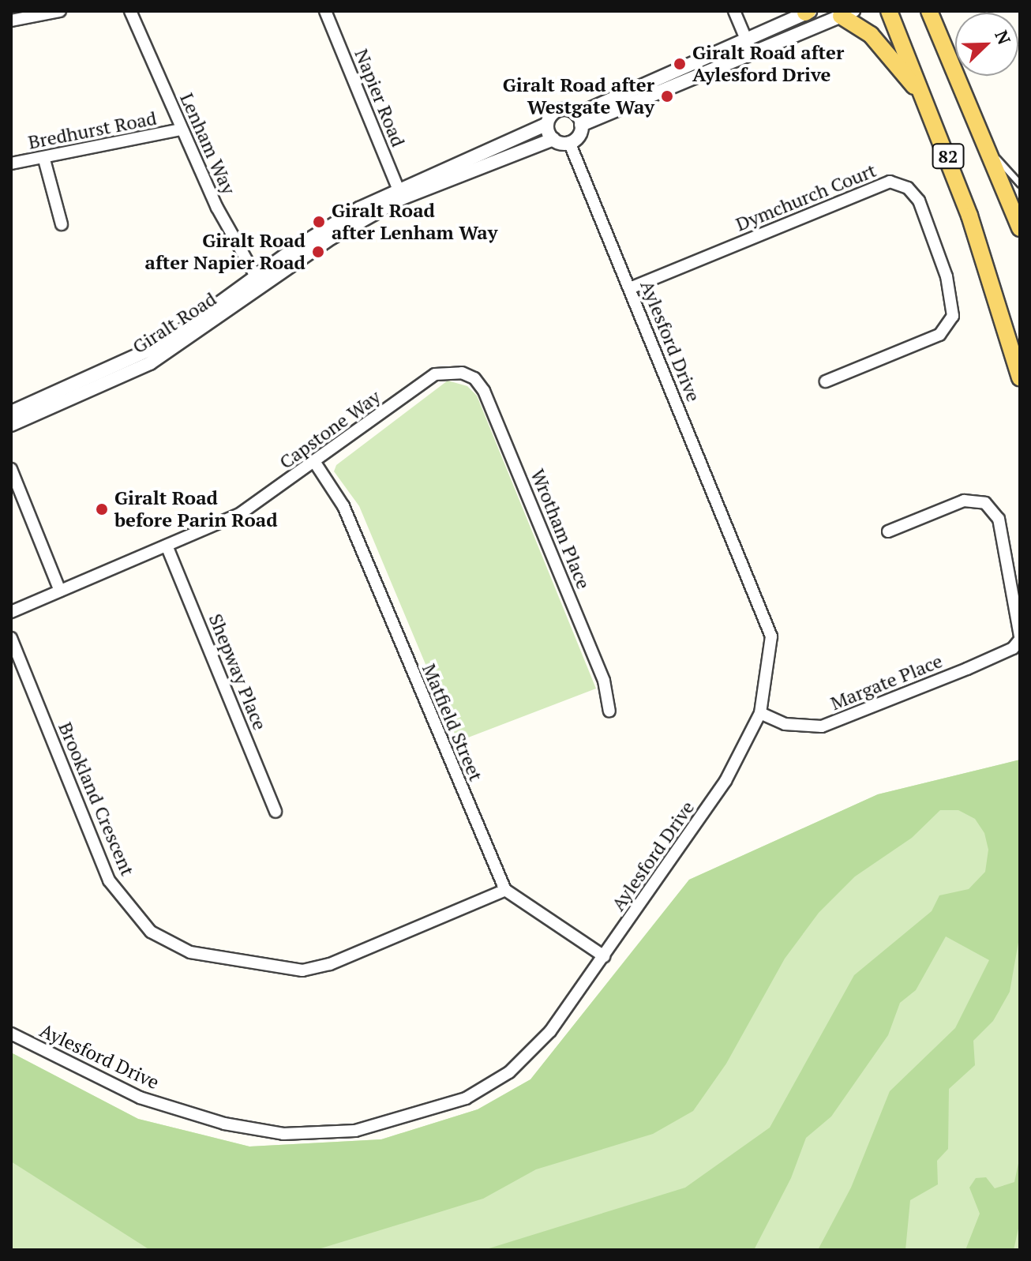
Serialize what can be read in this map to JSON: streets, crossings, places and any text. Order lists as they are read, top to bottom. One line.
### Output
{"streets":{"main road":["82"],"street":["Napier Road","Bredhurst Road","Lenham Way","Dymchurch Court","Giralt Road","Aylesford Drive","Capstone Way","Wrotham Place","Shepway Place","Margate Place","Matfield Street","Brookland Crescent"]},"crossings":[["Napier Road","Giralt Road"],["Bredhurst Road","Lenham Way"],["Lenham Way","Giralt Road"],["Dymchurch Court","Aylesford Drive"],["Giralt Road","Aylesford Drive"],["Aylesford Drive","Margate Place"],["Capstone Way","Wrotham Place"],["Capstone Way","Shepway Place"],["Capstone Way","Matfield Street"],["Matfield Street","Brookland Crescent"]],"places":["Giralt Road after Aylesford Drive","Giralt Road after Westgate Way","Giralt Road after Lenham Way","Giralt Road after Napier Road","Giralt Road before Parin Road"],"north":"top right"}
